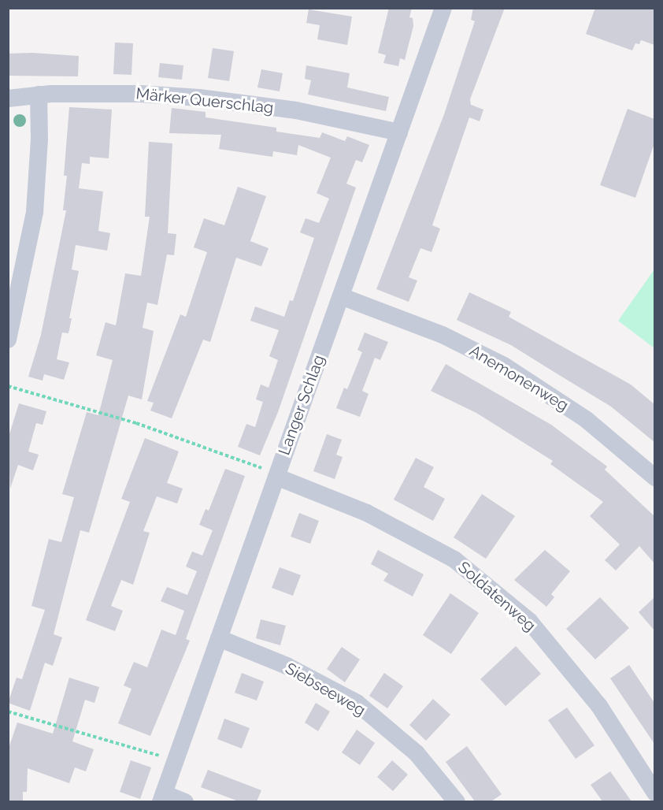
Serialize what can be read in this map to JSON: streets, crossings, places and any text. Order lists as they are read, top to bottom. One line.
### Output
{"streets":{"street":["Märker Querschlag","Anemonenweg","Langer Schlag","Soldatenweg","Siebseeweg"]},"crossings":[["Märker Querschlag","Langer Schlag"],["Anemonenweg","Langer Schlag"],["Langer Schlag","Soldatenweg"],["Langer Schlag","Siebseeweg"]]}
